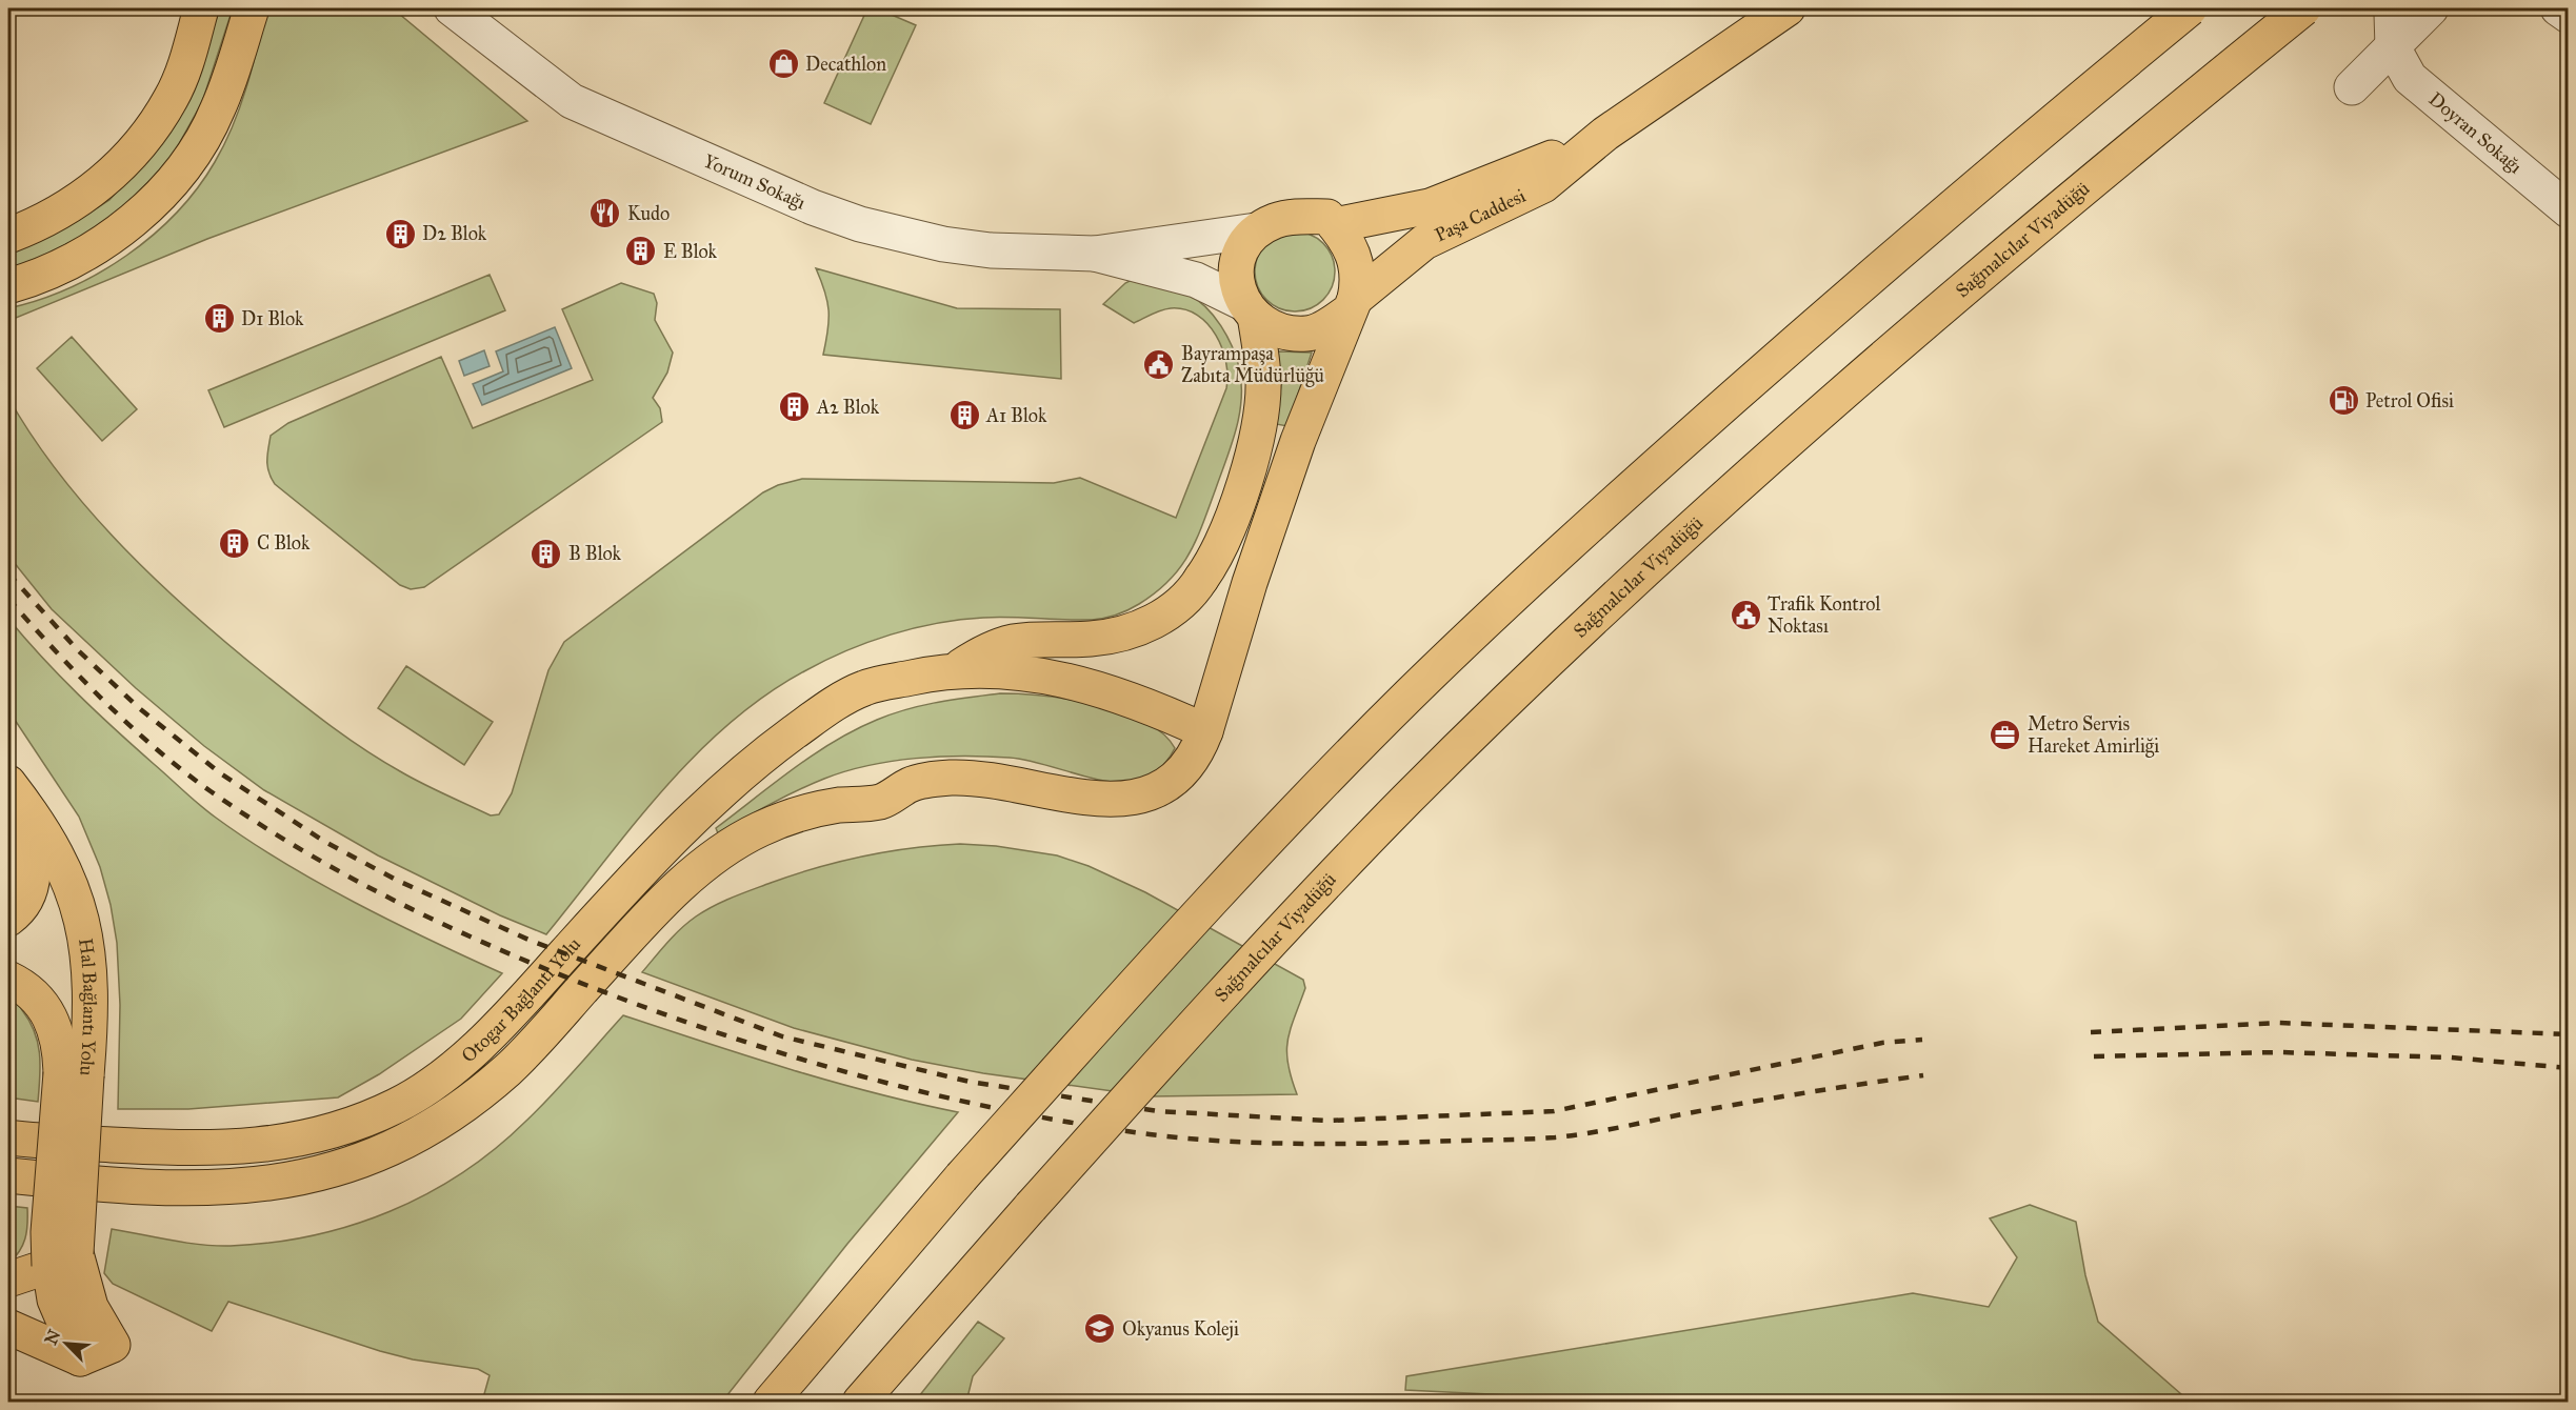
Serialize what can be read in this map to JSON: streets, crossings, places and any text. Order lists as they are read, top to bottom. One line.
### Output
{"streets":{"main road":["Paşa Caddesi","Sağmalcılar Viyadüğü","Otogar Bağlantı Yolu","Hal Bağlantı Yolu"],"street":["Doyran Sokağı","Yorum Sokağı"]},"crossings":[["Yorum Sokağı","Paşa Caddesi"],["Yorum Sokağı","Otogar Bağlantı Yolu"],["Paşa Caddesi","Otogar Bağlantı Yolu"]],"places":{"shop":["Decathlon"],"restaurant":["Kudo"],"building":["D2 Blok","E Blok","D1 Blok","A2 Blok","A1 Blok","C Blok","B Blok"],"public building":["Bayrampaşa Zabıta Müdürlüğü","Trafik Kontrol Noktası"],"fuel station":["Petrol Ofisi"],"office":["Metro Servis Hareket Amirliği"],"school or university":["Okyanus Koleji"]},"north":"top left"}
